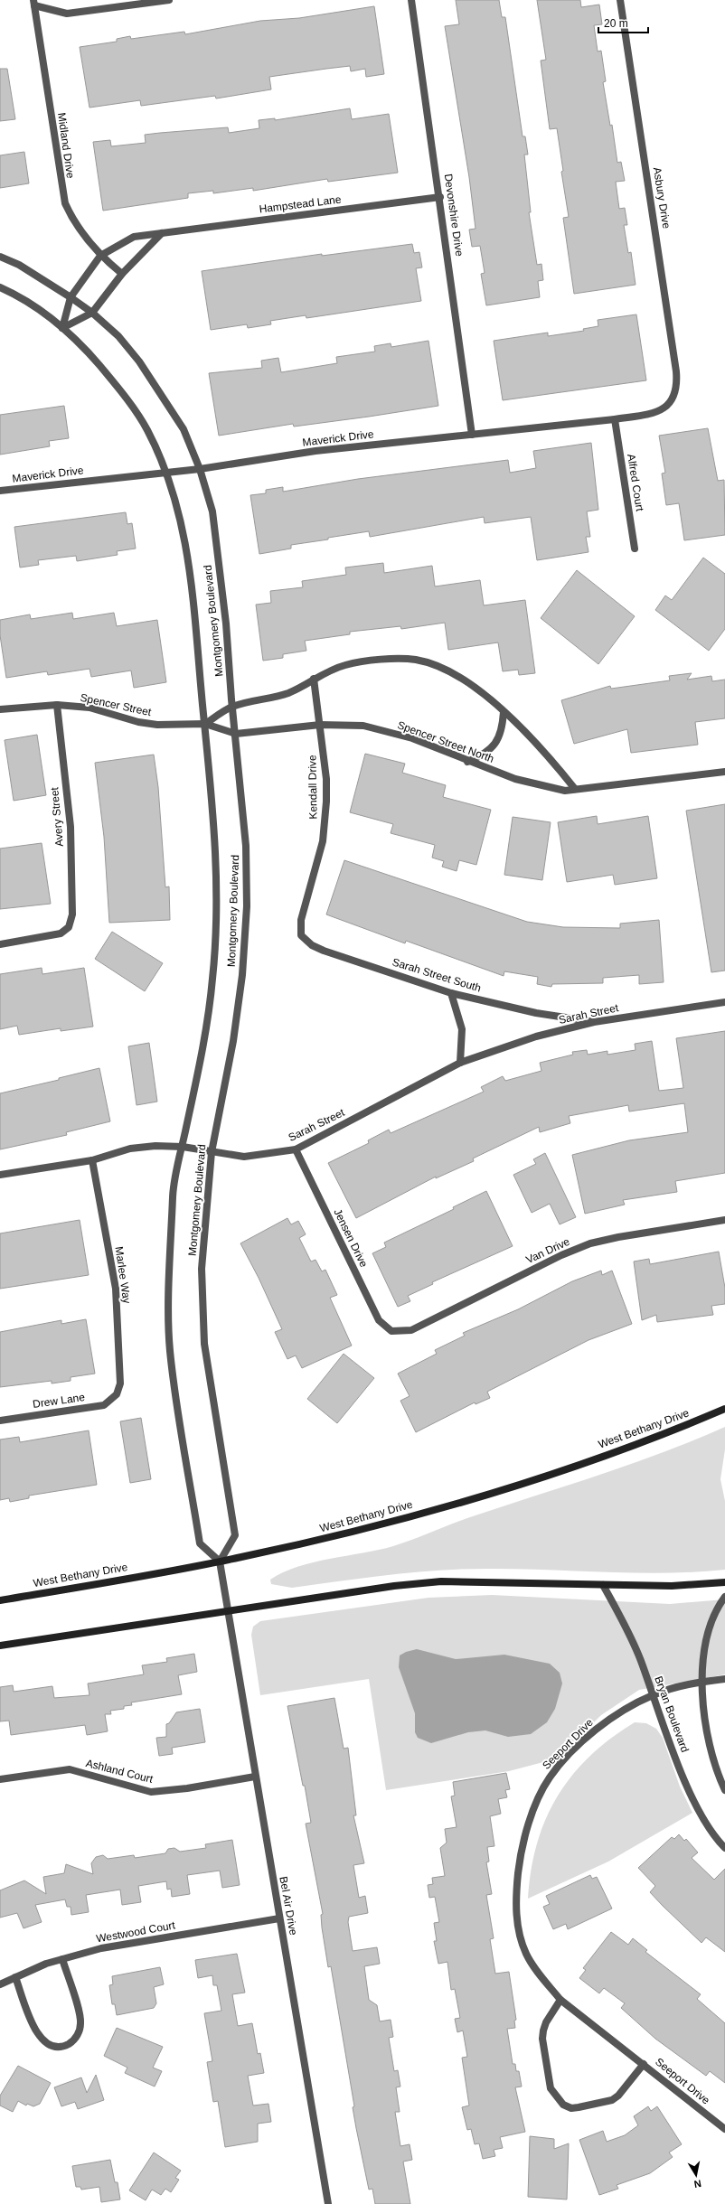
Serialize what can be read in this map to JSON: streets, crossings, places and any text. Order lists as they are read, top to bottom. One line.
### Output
{"streets":{"main road":["West Bethany Drive"],"street":["Midland Drive","Asbury Drive","Hampstead Lane","Devonshire Drive","Maverick Drive","Alfred Court","Montgomery Boulevard","Spencer Street","Spencer Street North","Kendall Drive","Avery Street","Sarah Street South","Sarah Street","Jensen Drive","Van Drive","Marlee Way","Drew Lane","Bryan Boulevard","Seeport Drive","Ashland Court","Bel Air Drive","Westwood Court"]},"crossings":[["Midland Drive","Hampstead Lane"],["Asbury Drive","Maverick Drive"],["Hampstead Lane","Devonshire Drive"],["Hampstead Lane","Montgomery Boulevard"],["Devonshire Drive","Maverick Drive"],["Maverick Drive","Alfred Court"],["Maverick Drive","Montgomery Boulevard"],["Montgomery Boulevard","Spencer Street"],["Montgomery Boulevard","Spencer Street North"],["Montgomery Boulevard","Sarah Street"],["Montgomery Boulevard","West Bethany Drive"],["Spencer Street","Spencer Street North"],["Spencer Street","Avery Street"],["Spencer Street North","Kendall Drive"],["Kendall Drive","Sarah Street South"],["Sarah Street South","Sarah Street"],["Sarah Street","Jensen Drive"],["Sarah Street","Marlee Way"],["Jensen Drive","Van Drive"],["Marlee Way","Drew Lane"],["Bryan Boulevard","Seeport Drive"],["Ashland Court","Bel Air Drive"],["Bel Air Drive","Westwood Court"]],"scale_bar":"20 m","north":"bottom"}
